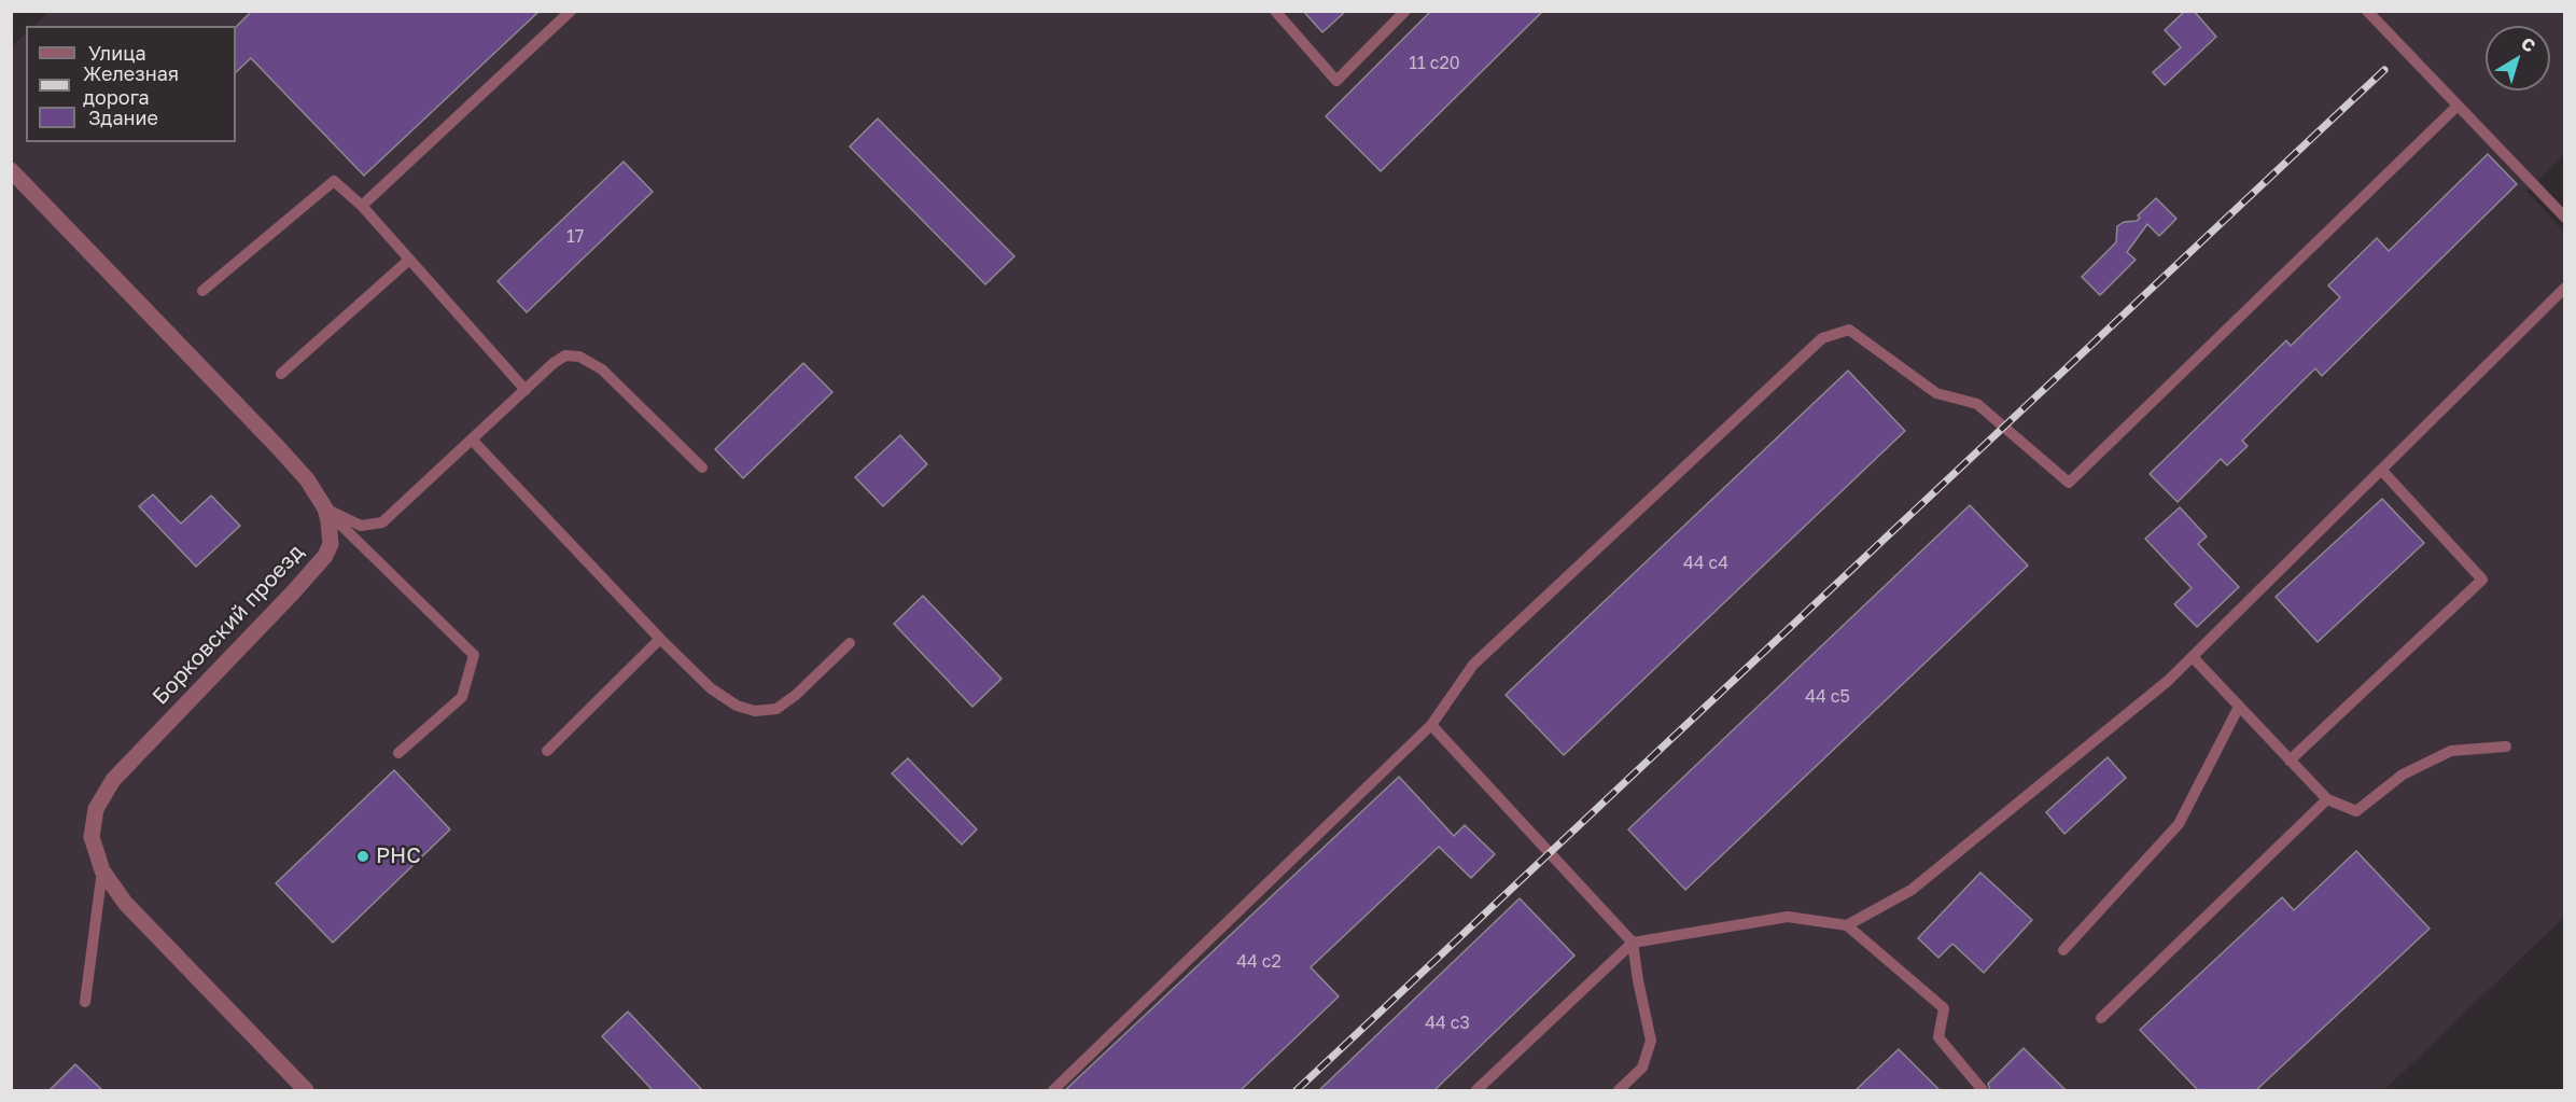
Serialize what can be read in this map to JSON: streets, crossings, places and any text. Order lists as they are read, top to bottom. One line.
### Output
{"streets":{"street":["Борковский проезд"]},"places":["РНС"],"house_numbers":["11 с20","17","44 с4","44 с5","44 с2","44 с3"],"legend":["Улица","Железная дорога","Здание"],"north":"top right"}
